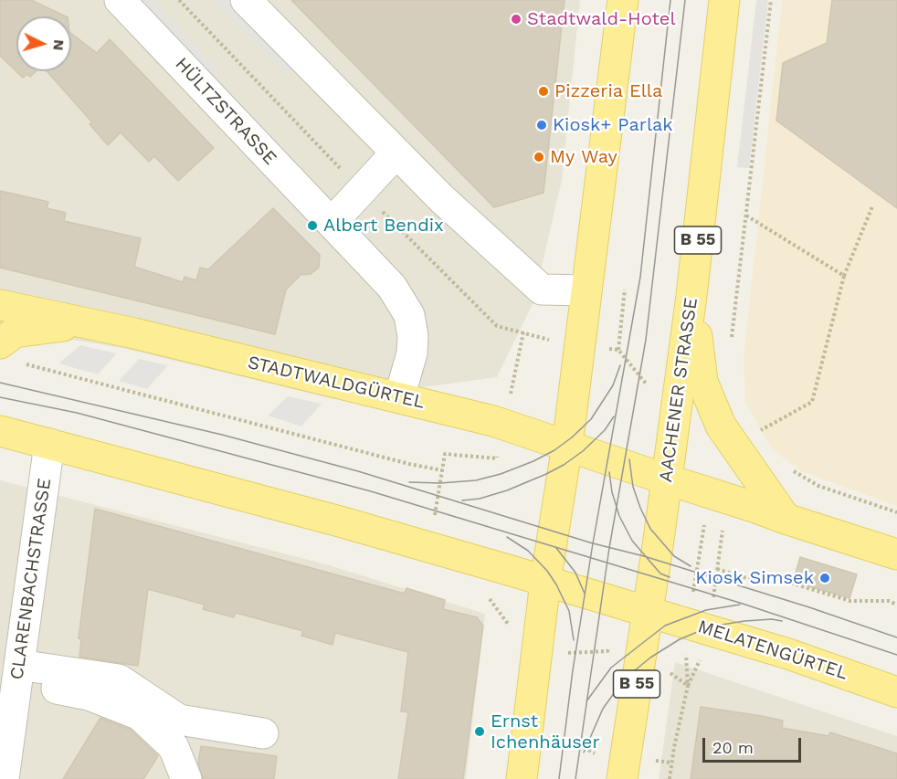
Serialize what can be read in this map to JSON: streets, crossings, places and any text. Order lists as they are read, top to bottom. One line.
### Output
{"streets":{"main road":["B 55","STADTWALDGÜRTEL","AACHENER STRASSE","MELATENGÜRTEL"],"street":["HÜLTZSTRASSE","CLARENBACHSTRASSE"]},"crossings":[["HÜLTZSTRASSE","STADTWALDGÜRTEL"],["STADTWALDGÜRTEL","AACHENER STRASSE"],["AACHENER STRASSE","MELATENGÜRTEL"]],"places":["Stadtwald-Hotel","Pizzeria Ella","Kiosk+ Parlak","My Way","Albert Bendix","Kiosk Simsek","Ernst Ichenhäuser"],"scale_bar":"20 m","north":"right"}
